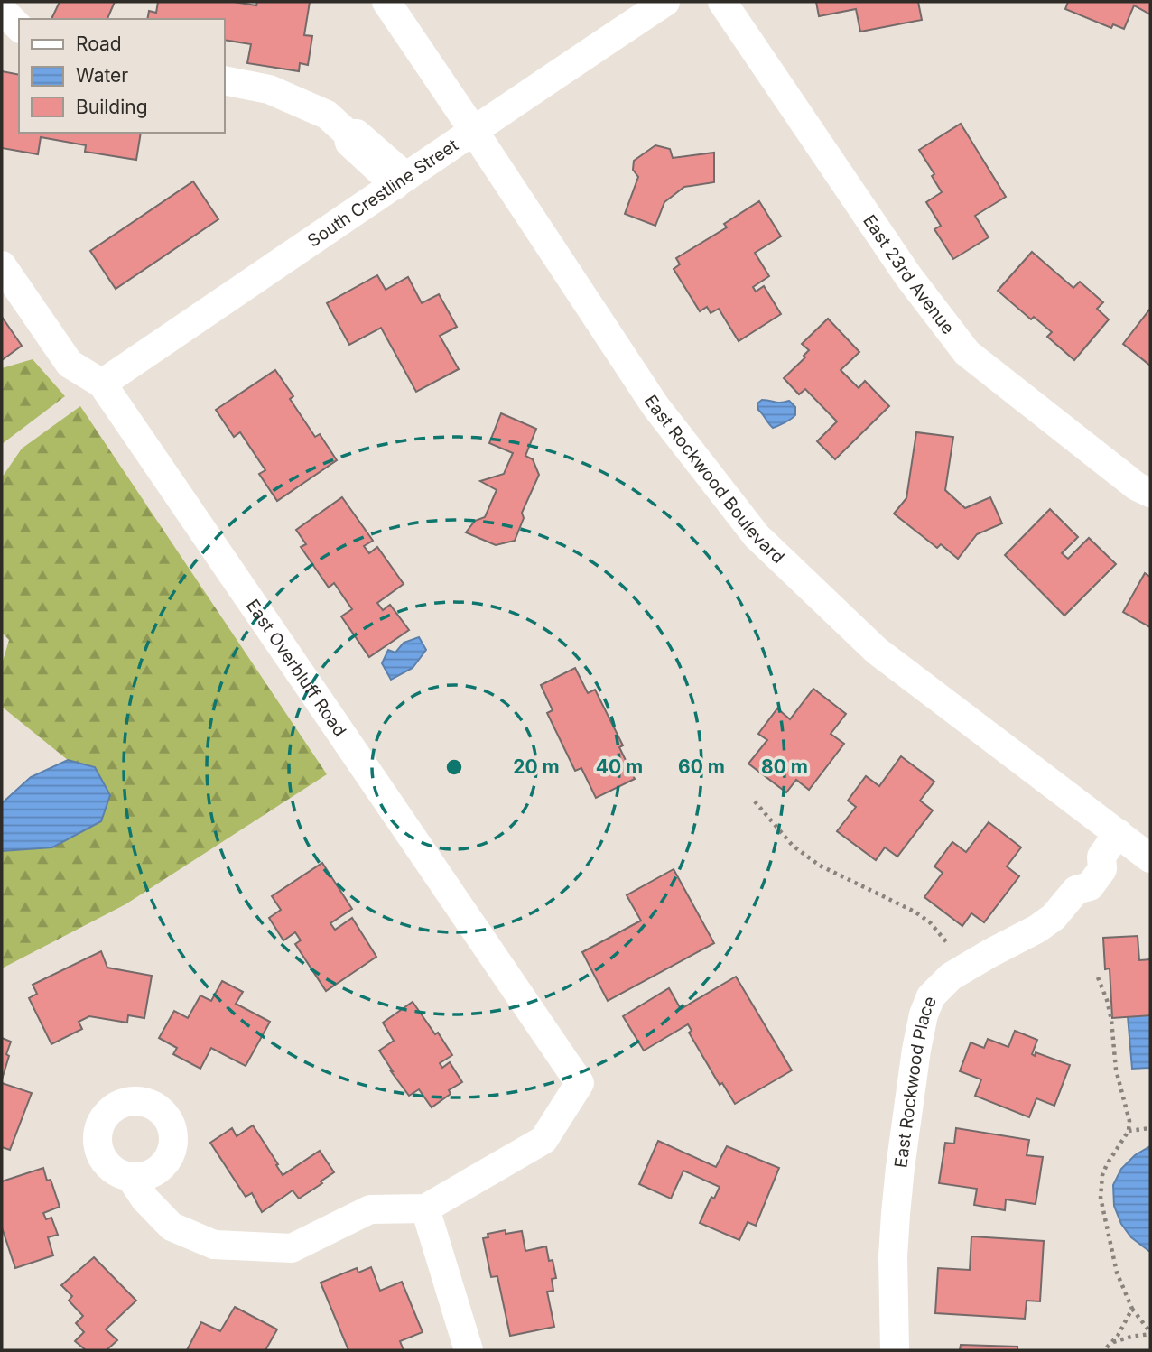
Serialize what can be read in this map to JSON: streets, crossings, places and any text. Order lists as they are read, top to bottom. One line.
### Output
{"streets":{"street":["South Crestline Street","East 23rd Avenue","East Rockwood Boulevard","East Overbluff Road","East Rockwood Place"]},"crossings":[["South Crestline Street","East Rockwood Boulevard"],["South Crestline Street","East Overbluff Road"],["East Rockwood Boulevard","East Rockwood Place"]],"legend":["Road","Water","Building"],"rings":["20 m","40 m","60 m","80 m"]}
